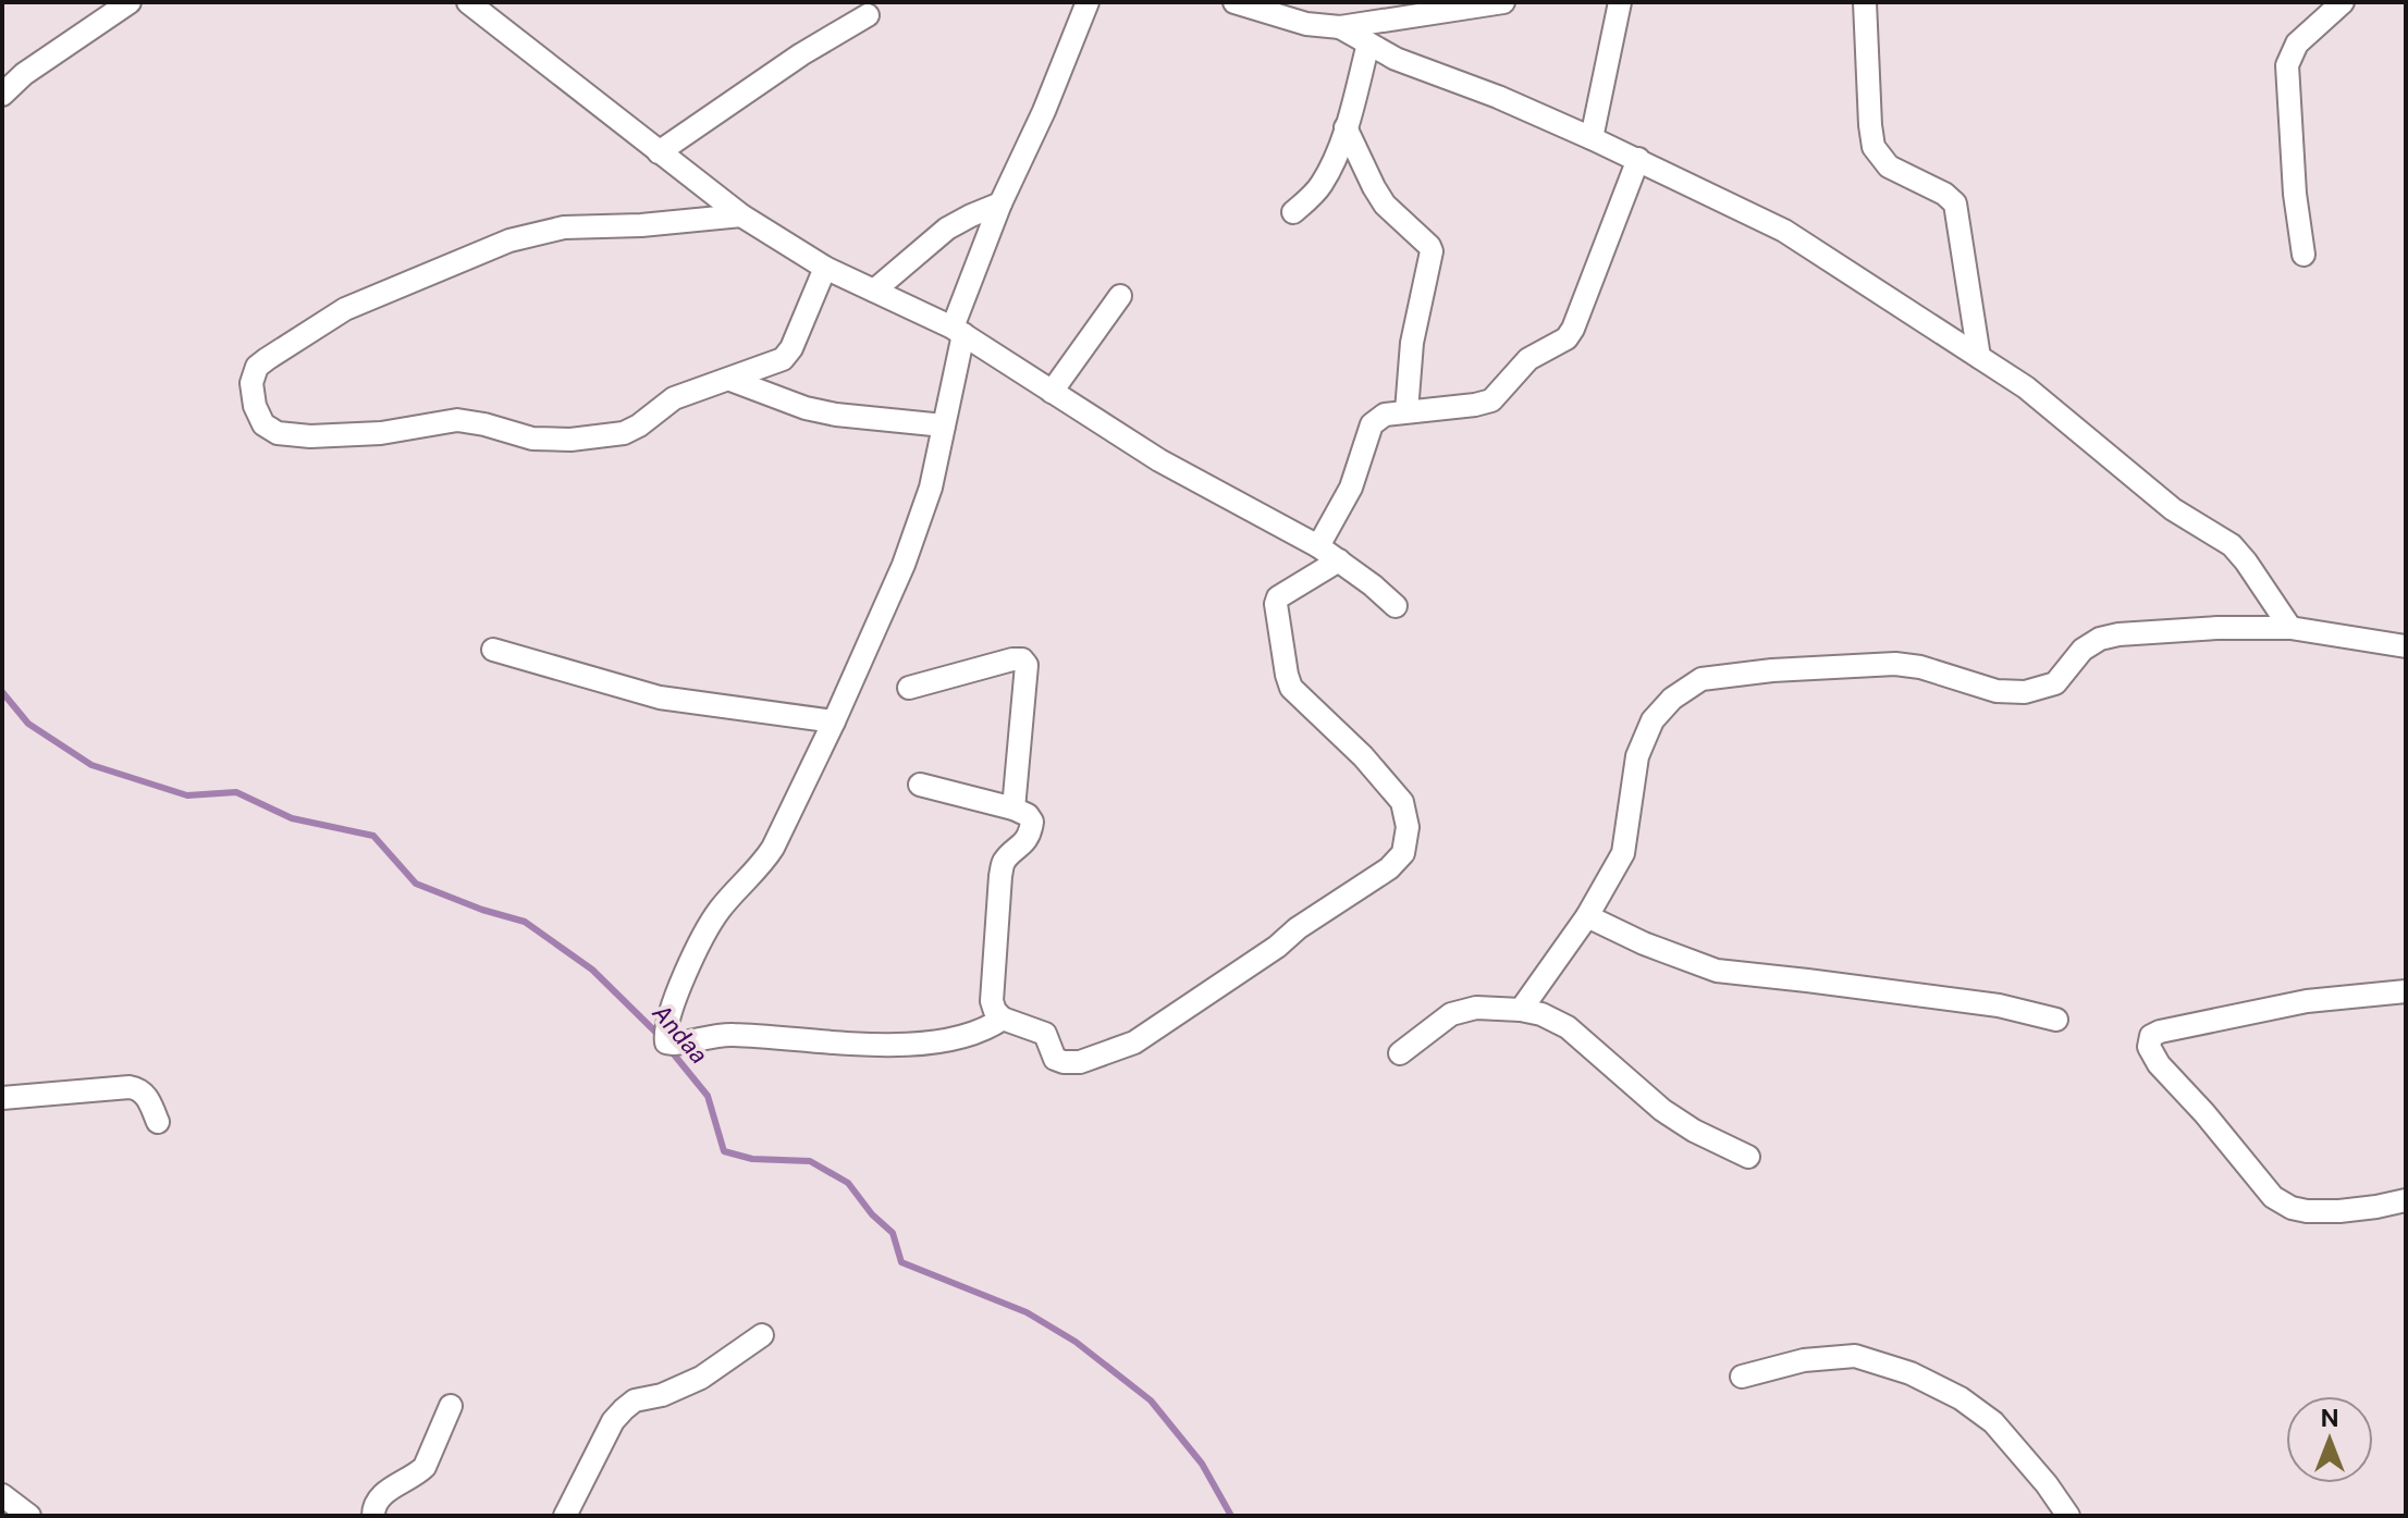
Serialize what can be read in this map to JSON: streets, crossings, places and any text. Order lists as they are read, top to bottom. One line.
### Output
{"water":["Andaa"],"north":"top"}
